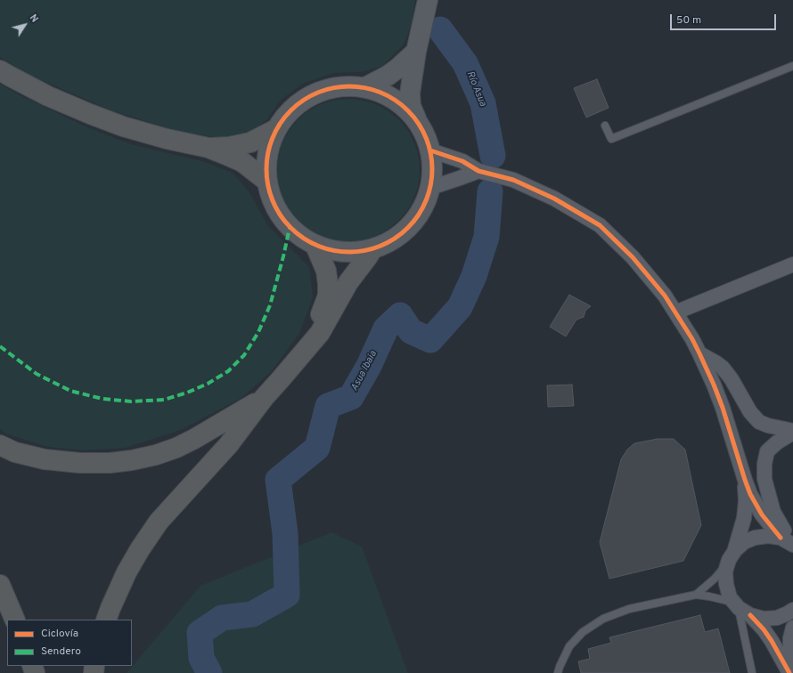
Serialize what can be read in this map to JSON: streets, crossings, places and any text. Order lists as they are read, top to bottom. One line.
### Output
{"water":["Río Asua","Asua Ibaia"],"legend":["Ciclovía","Sendero"],"scale_bar":"50 m","north":"top right"}
